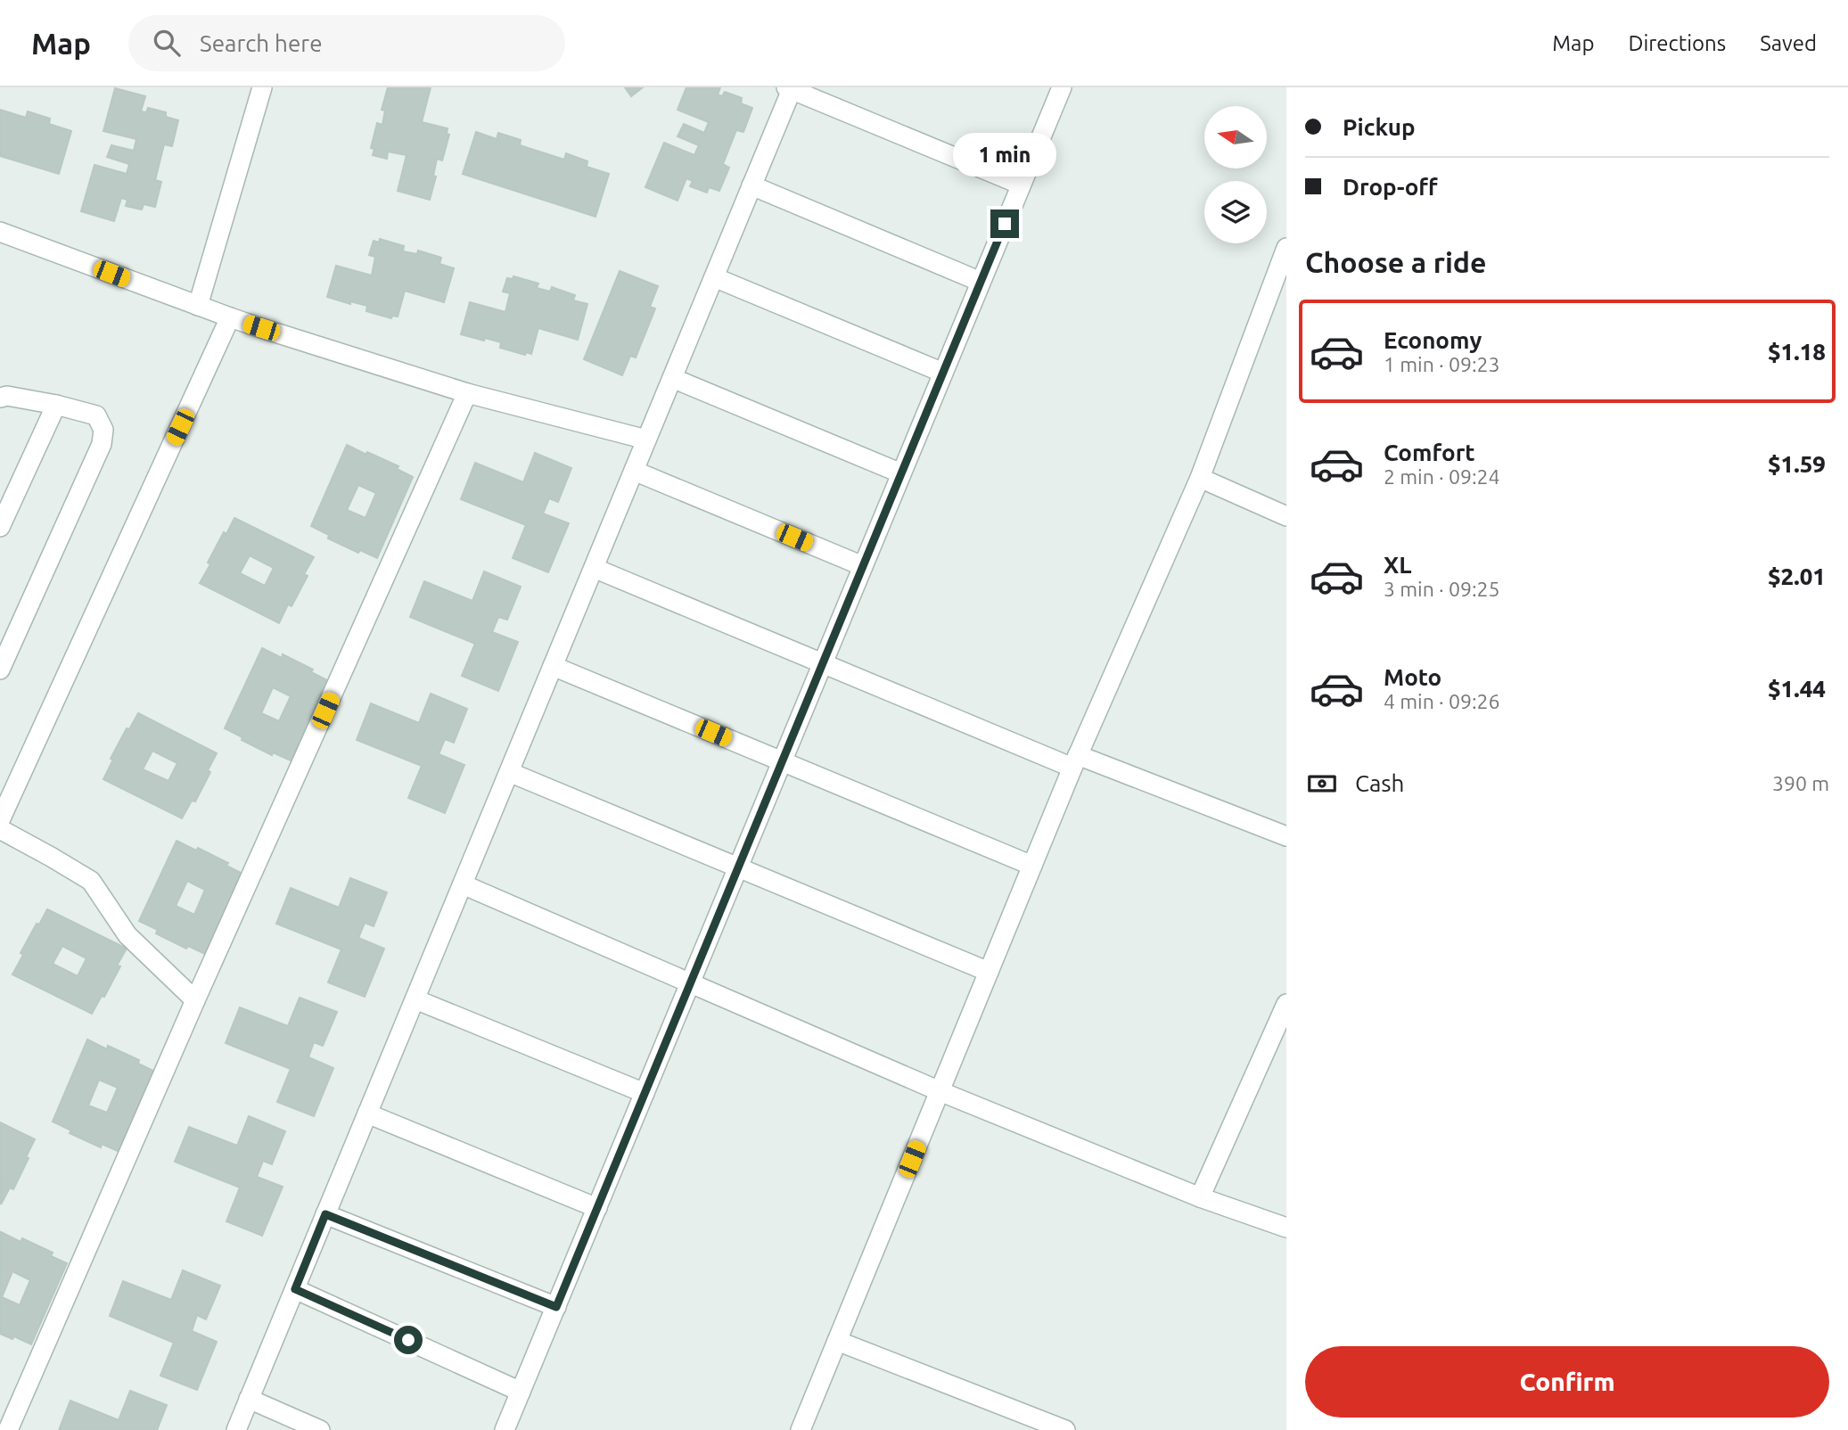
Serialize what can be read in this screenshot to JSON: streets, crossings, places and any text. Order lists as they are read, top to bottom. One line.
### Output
{"north":"left","page":{"header":"Map","search":"Search here","nav":["Map","Directions","Saved"],"banner":["Pickup","Drop-off"],"bubble":"1 min","heading":"Choose a ride","list":[{"name":"Economy","note":"1 min · 09:23","value":"$1.18"},{"name":"Comfort","note":"2 min · 09:24","value":"$1.59"},{"name":"XL","note":"3 min · 09:25","value":"$2.01"},{"name":"Moto","note":"4 min · 09:26","value":"$1.44"}],"pay":["Cash","390 m"],"buttons":"Confirm"}}
